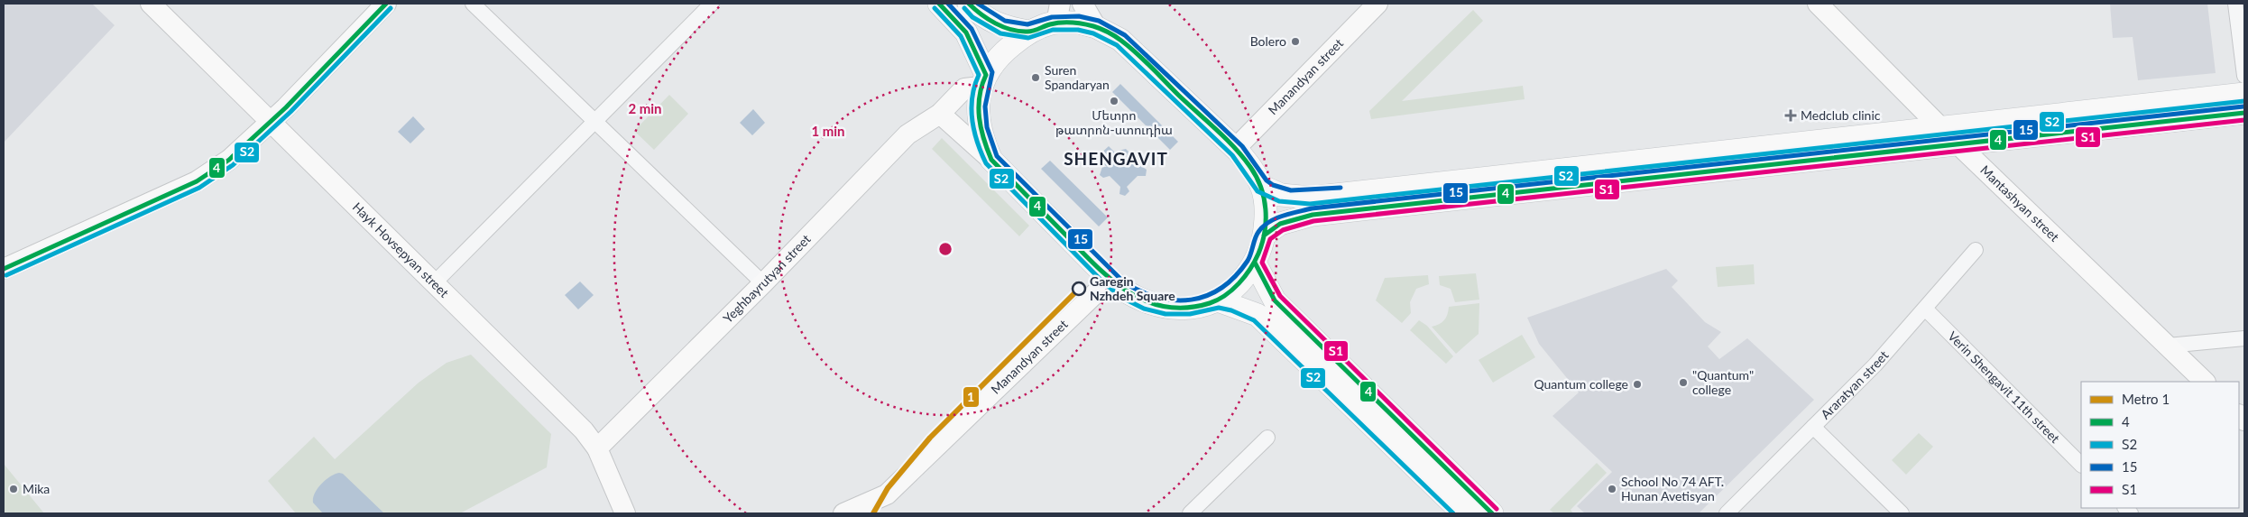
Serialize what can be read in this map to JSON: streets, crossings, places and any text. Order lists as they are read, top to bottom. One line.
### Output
{"streets":{"street":["Manandyan street","Mantashyan street","Hayk Hovsepyan street","Yeghbayrutyan street","Araratyan street","Verin Shengavit 11th street"]},"crossings":[["Hayk Hovsepyan street","Yeghbayrutyan street"],["Araratyan street","Verin Shengavit 11th street"]],"districts":["SHENGAVIT"],"places":{"other":["Bolero","Suren Spandaryan","Մետրո թատրոն-ստուդիա","Garegin Nzhdeh Square","\"Quantum\" college","Quantum college","Mika","School No 74 AFT. Hunan Avetisyan"],"health":["Medclub clinic"]},"lines":["transit line 4","transit line 15","transit line Տ2","transit line Տ1","metro line 1"],"legend":["Metro 1","4","Տ2","15","Տ1"],"rings":["2 min","1 min"]}
